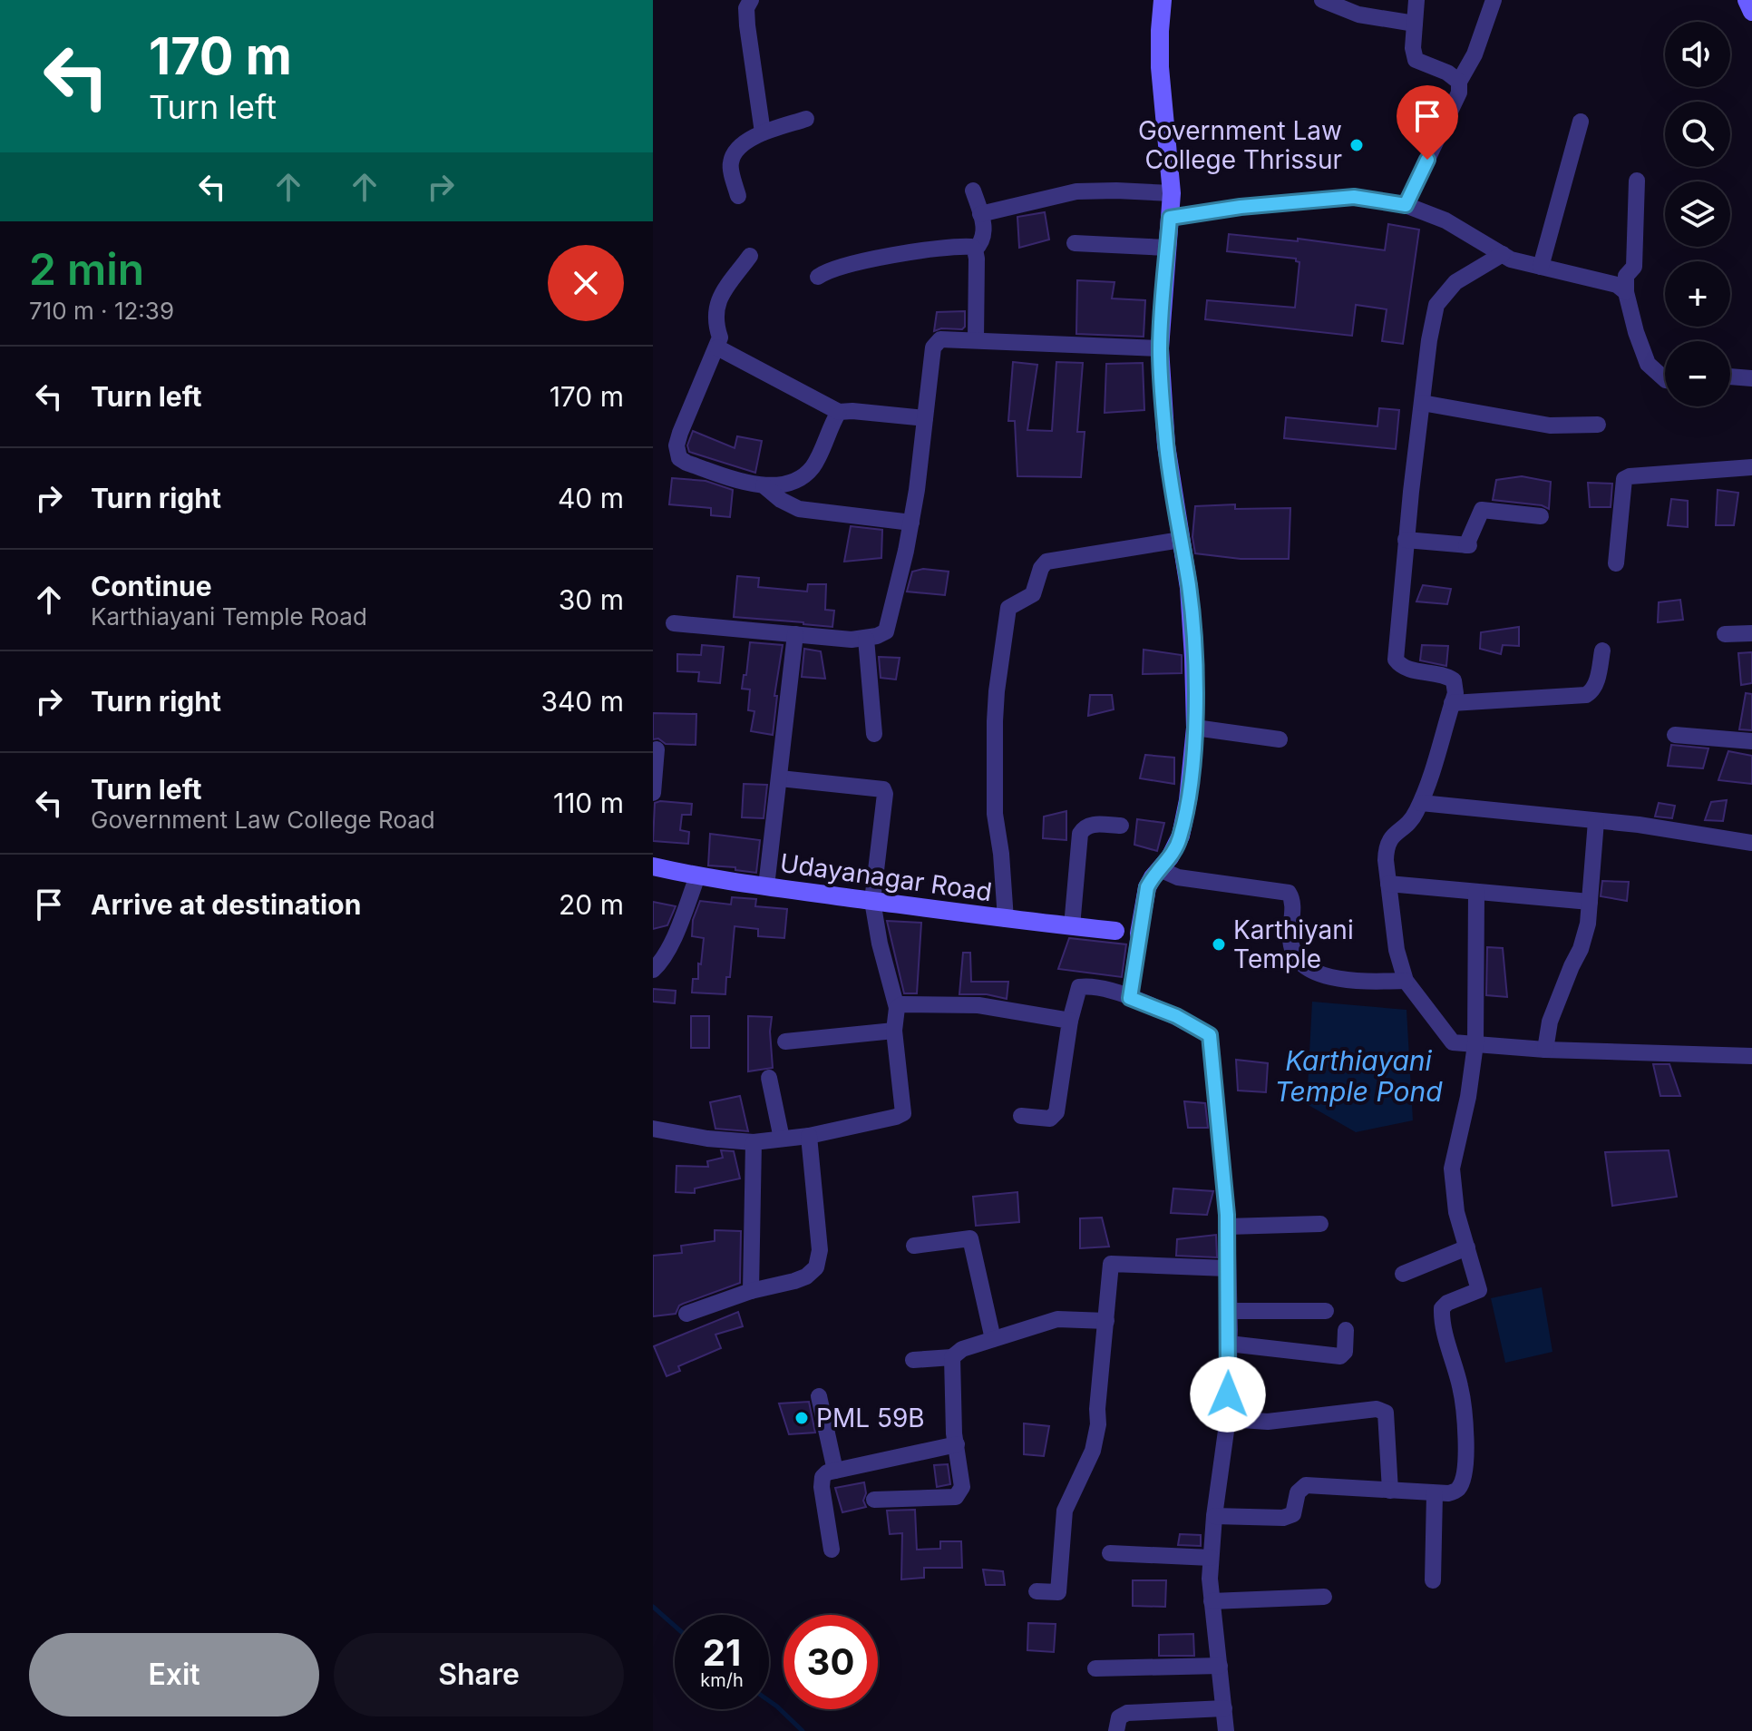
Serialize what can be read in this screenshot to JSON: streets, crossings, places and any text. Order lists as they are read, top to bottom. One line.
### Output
{"streets":{"main road":["Udayanagar Road"]},"water":["Karthiayani Temple Pond"],"places":["Government Law College Thrissur","Karthiyani Temple","PML 59B"],"page":{"turn":["170 m","Turn left"],"map_buttons":["+","−"],"heading":["2 min","710 m · 12:39"],"list":[{"name":"Turn left","value":"170 m"},{"name":"Turn right","value":"40 m"},{"name":"Continue","note":"Karthiayani Temple Road","value":"30 m"},{"name":"Turn right","value":"340 m"},{"name":"Turn left","note":"Government Law College Road","value":"110 m"},{"name":"Arrive at destination","value":"20 m"}],"speed":"21 km/h","limit":"30","buttons":["Exit","Share"]}}
